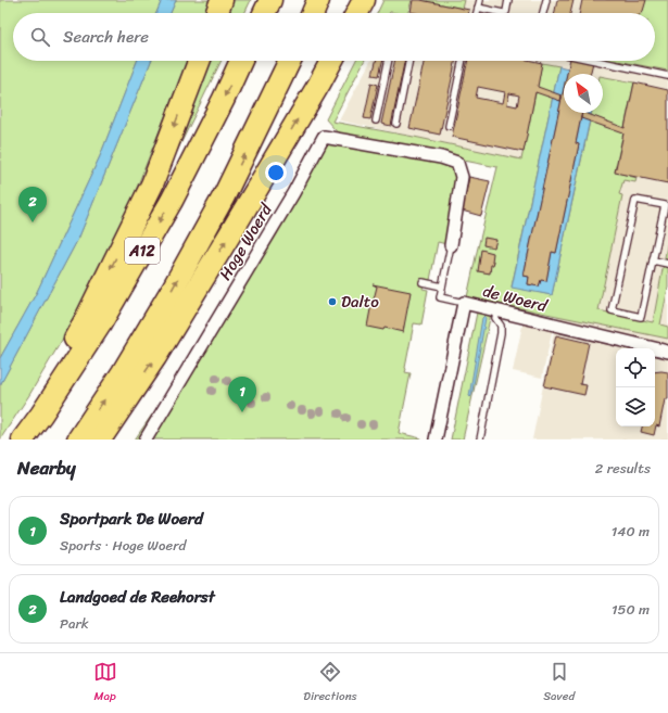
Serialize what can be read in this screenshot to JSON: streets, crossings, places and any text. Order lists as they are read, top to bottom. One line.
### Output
{"streets":{"highway":["A12"],"street":["Hoge Woerd","de Woerd"]},"places":["Dalto"],"north":"top left","page":{"search":"Search here","pins":["2","1"],"heading":["Nearby","2 results"],"list":[{"mark":"1","name":"Sportpark De Woerd","note":"Sports · Hoge Woerd","value":"140 m"},{"mark":"2","name":"Landgoed de Reehorst","note":"Park","value":"150 m"}],"nav":["Map","Directions","Saved"]}}
